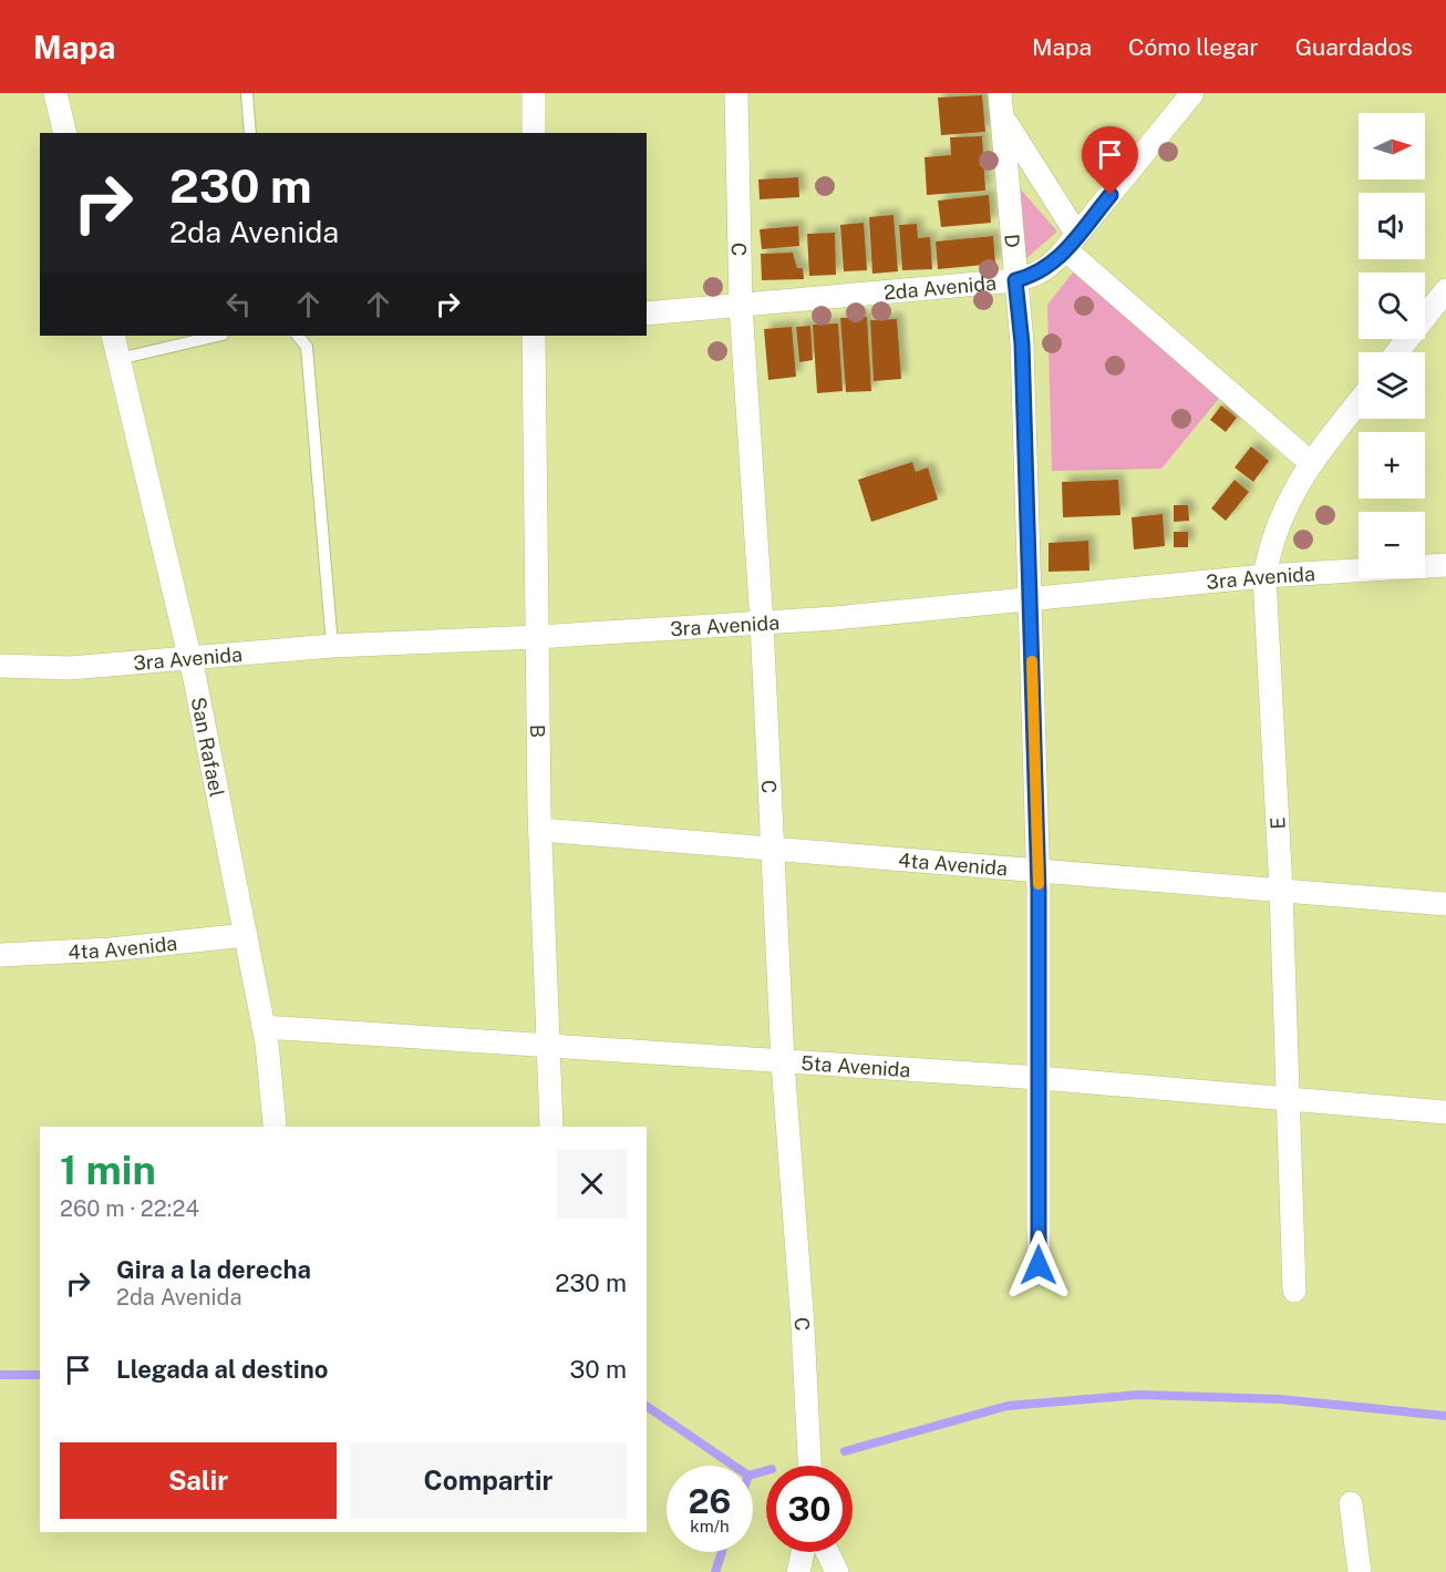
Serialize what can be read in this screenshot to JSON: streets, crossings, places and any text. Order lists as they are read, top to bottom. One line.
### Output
{"streets":{"street":["D","C","2da Avenida","3ra Avenida","B","San Rafael","E","4ta Avenida","5ta Avenida"]},"crossings":[["D","2da Avenida"],["D","3ra Avenida"],["D","4ta Avenida"],["D","5ta Avenida"],["C","2da Avenida"],["C","3ra Avenida"],["C","4ta Avenida"],["C","5ta Avenida"],["3ra Avenida","B"],["3ra Avenida","San Rafael"],["3ra Avenida","E"],["B","4ta Avenida"],["B","5ta Avenida"],["San Rafael","4ta Avenida"],["San Rafael","5ta Avenida"],["E","4ta Avenida"],["E","5ta Avenida"]],"north":"right","page":{"header":"Mapa","nav":["Mapa","Cómo llegar","Guardados"],"map_buttons":["+","−"],"turn":["230 m","2da Avenida"],"heading":["1 min","260 m · 22:24"],"list":[{"name":"Gira a la derecha","note":"2da Avenida","value":"230 m"},{"name":"Llegada al destino","value":"30 m"}],"buttons":["Salir","Compartir"],"speed":"26 km/h","limit":"30"}}
